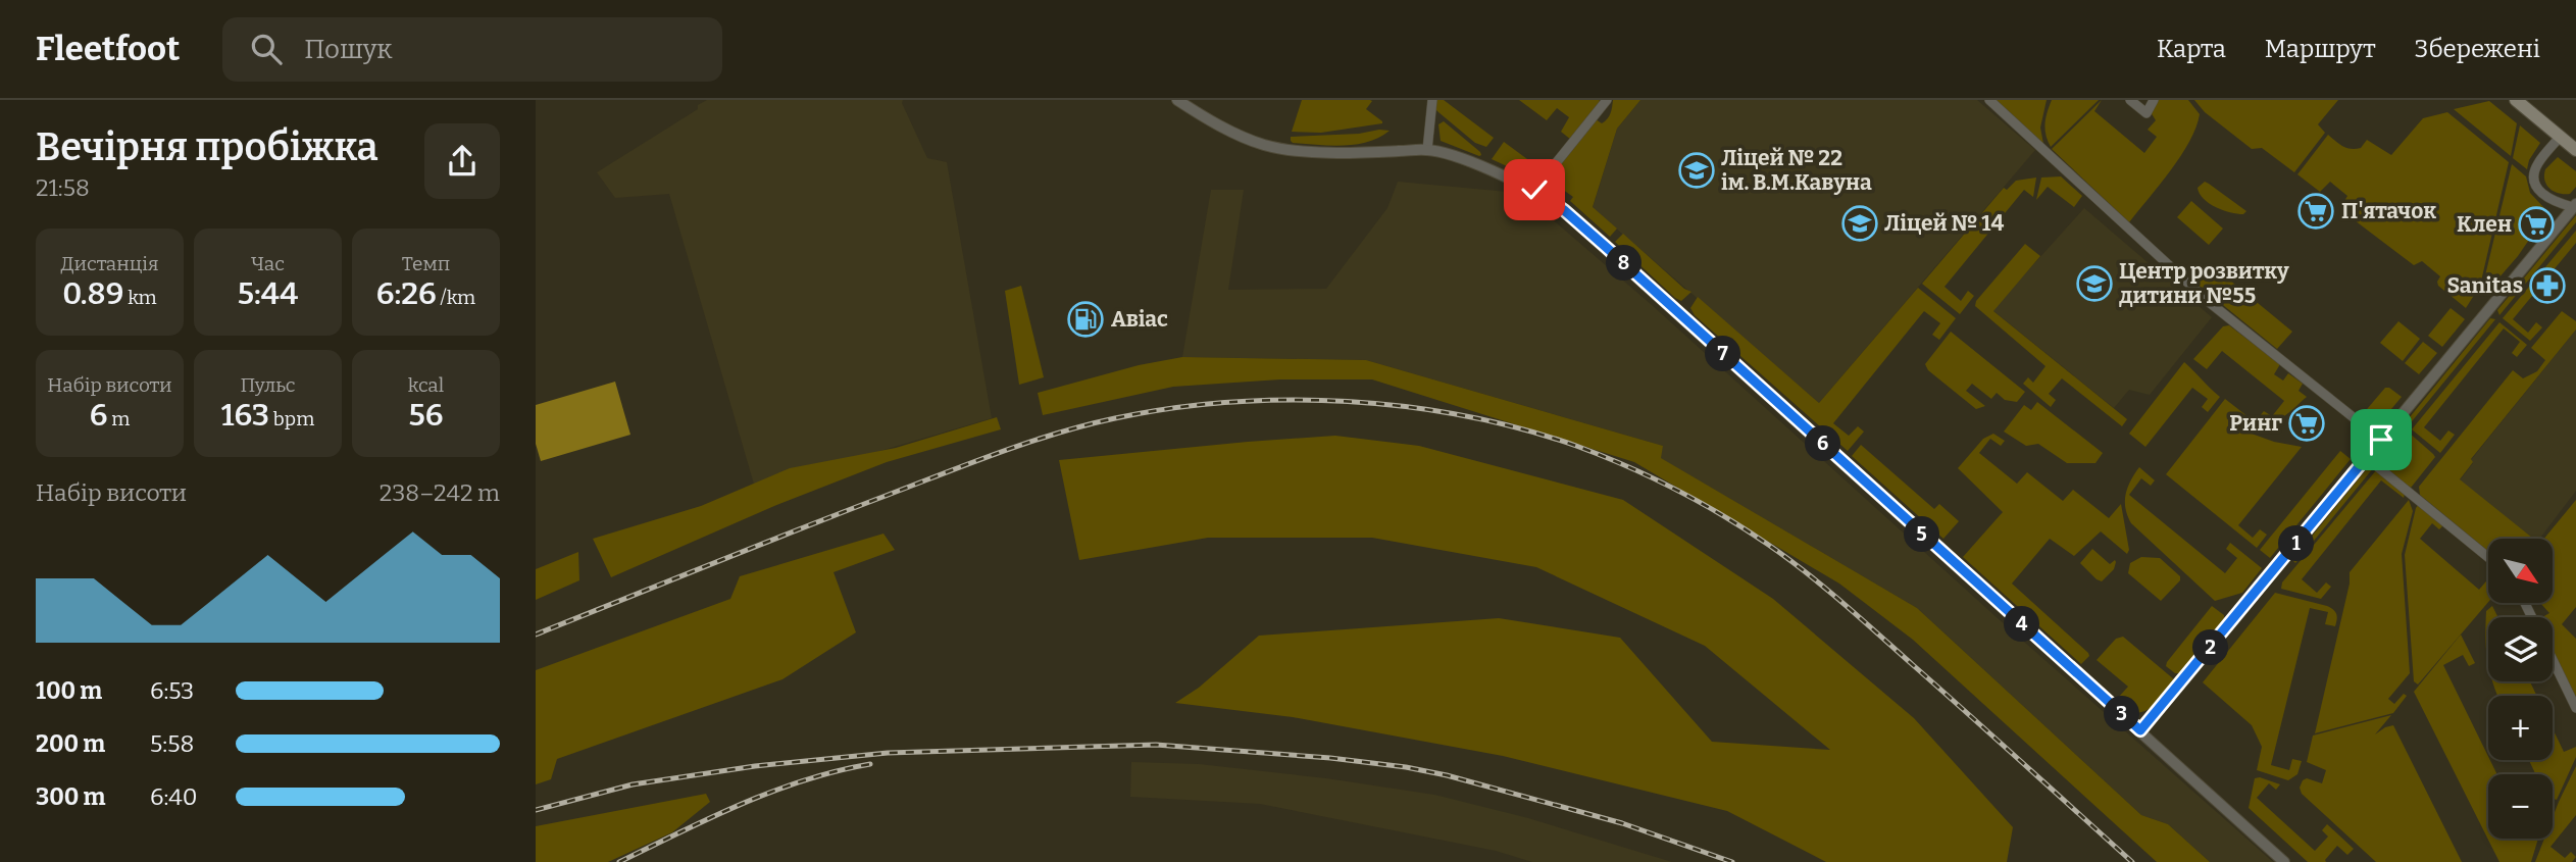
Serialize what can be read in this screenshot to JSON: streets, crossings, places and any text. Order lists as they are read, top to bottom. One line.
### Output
{"places":{"school or university":["Ліцей № 22 ім. В.М.Кавуна","Ліцей № 14","Центр розвитку дитини №55"],"supermarket":["П'ятачок","Клен","Ринг"],"pharmacy":["Sanitas"],"fuel station":["Авіас"]},"north":"bottom right","page":{"header":"Fleetfoot","search":"Пошук","nav":["Карта","Маршрут","Збережені"],"heading":["Вечірня пробіжка","21:58"],"stats":[["Дистанція","0.89 km"],["Час","5:44"],["Темп","6:26 /km"],["Набір висоти","6 m"],["Пульс","163 bpm"],["kcal","56"]],"pins":["8","7","6","5","1","4","2","3"],"chart":["Набір висоти","238–242 m"],"map_buttons":["+","−"],"list":[{"name":"100 m","note":"6:53"},{"name":"200 m","note":"5:58"},{"name":"300 m","note":"6:40"}]}}
